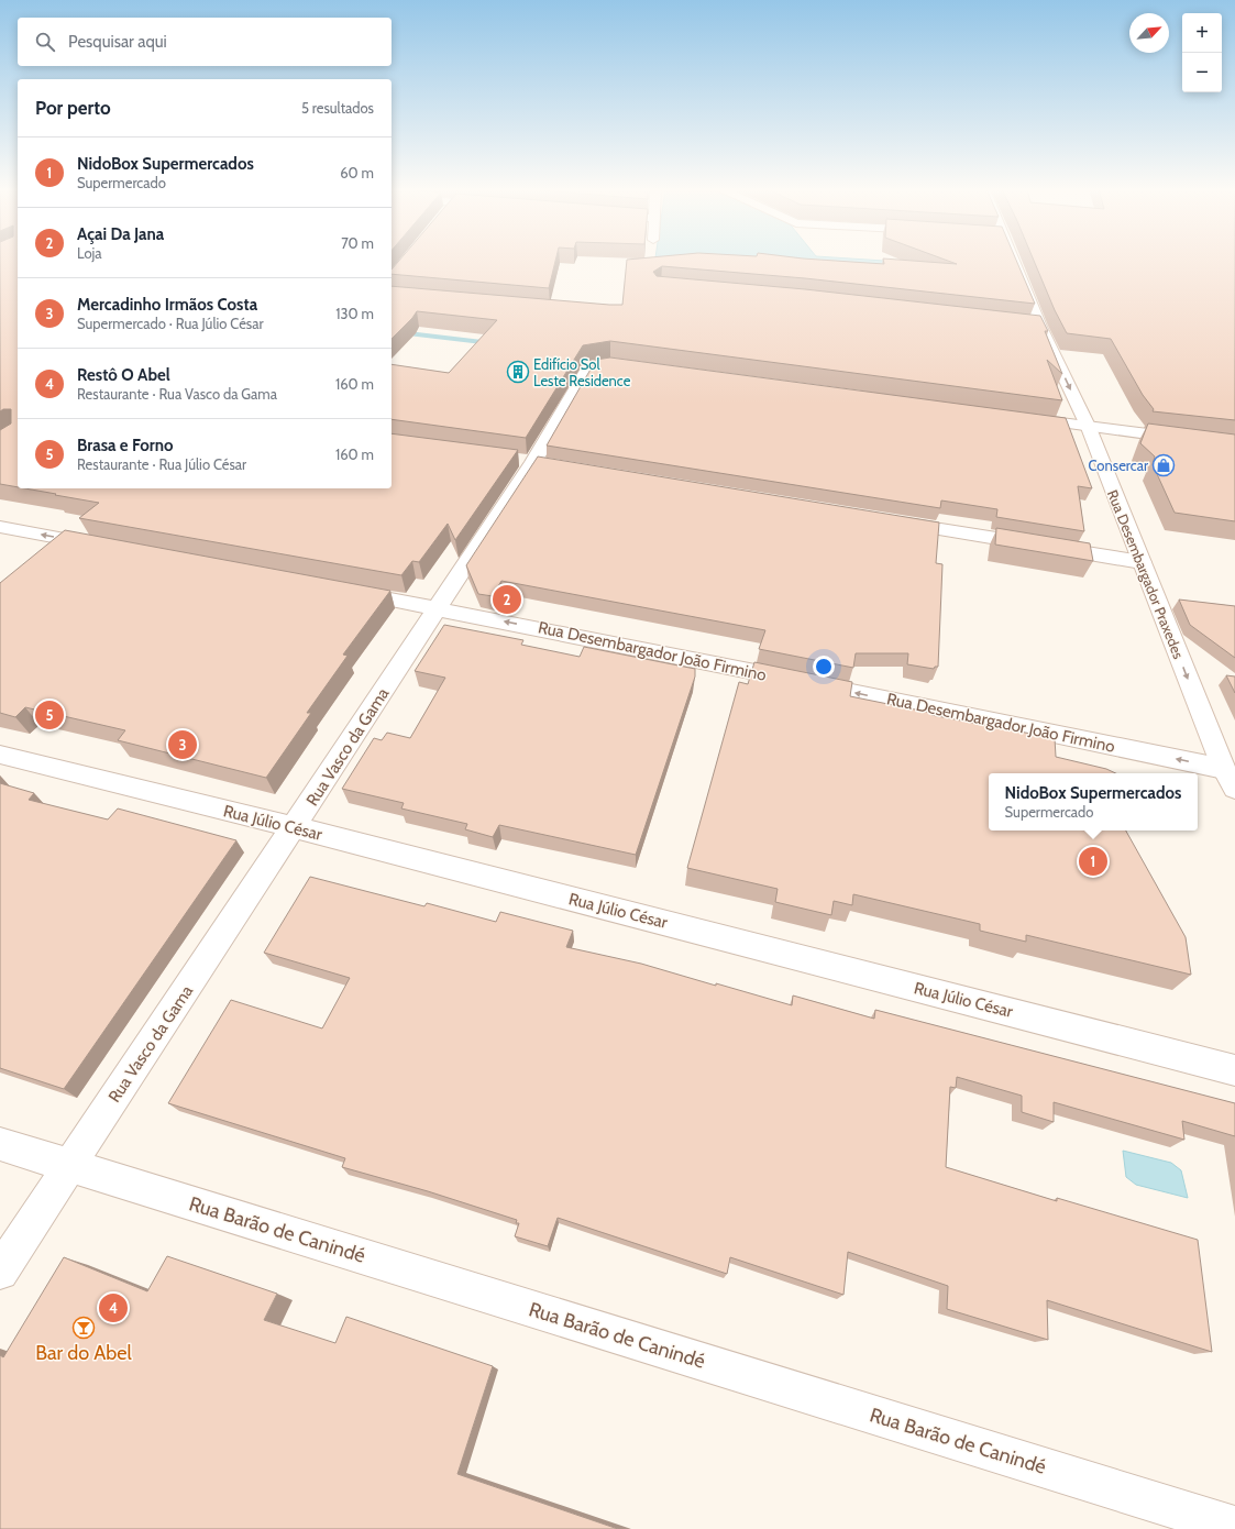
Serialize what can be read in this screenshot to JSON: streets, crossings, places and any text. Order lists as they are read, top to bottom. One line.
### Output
{"streets":{"street":["Rua Desembargador Praxedes","Rua Desembargador João Firmino","Rua Vasco da Gama","Rua Júlio César","Rua Barão de Canindé"]},"crossings":[["Rua Desembargador Praxedes","Rua Desembargador João Firmino"],["Rua Desembargador João Firmino","Rua Vasco da Gama"],["Rua Vasco da Gama","Rua Júlio César"],["Rua Vasco da Gama","Rua Barão de Canindé"]],"one_way":["Rua Desembargador Praxedes"],"places":{"building":["Edifício Sol Leste Residence"],"shop":["Consercar"],"bar":["Bar do Abel"]},"north":"top right","page":{"map_buttons":["+","−"],"search":"Pesquisar aqui","heading":["Por perto","5 resultados"],"list":[{"mark":"1","name":"NidoBox Supermercados","note":"Supermercado","value":"60 m"},{"mark":"2","name":"Açai Da Jana","note":"Loja","value":"70 m"},{"mark":"3","name":"Mercadinho Irmãos Costa","note":"Supermercado · Rua Júlio César","value":"130 m"},{"mark":"4","name":"Restô O Abel","note":"Restaurante · Rua Vasco da Gama","value":"160 m"},{"mark":"5","name":"Brasa e Forno","note":"Restaurante · Rua Júlio César","value":"160 m"}],"pins":["2","5","3","1","4"],"popup":["NidoBox Supermercados","Supermercado"]}}
